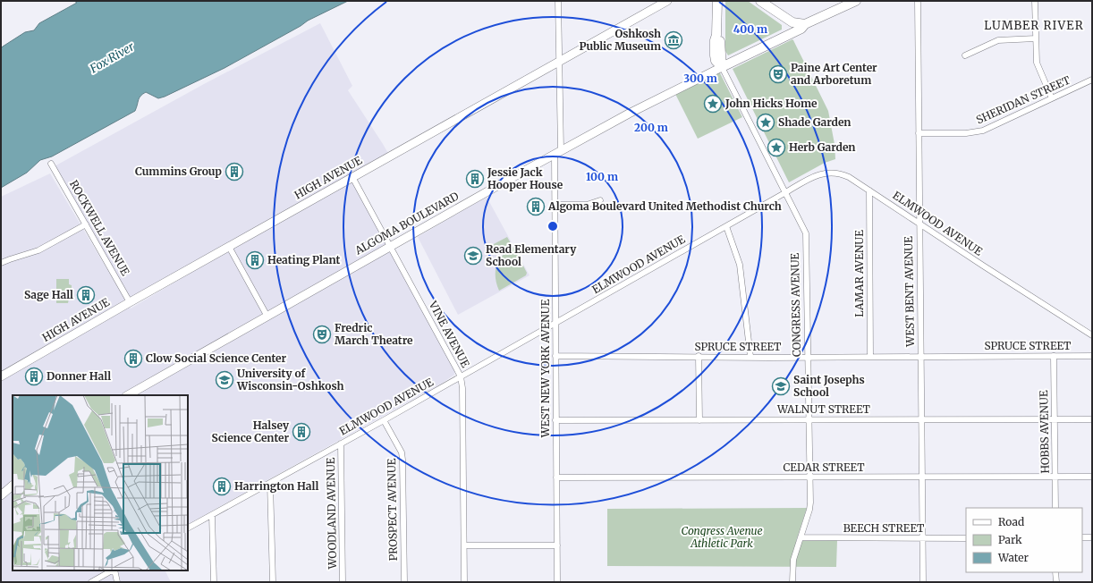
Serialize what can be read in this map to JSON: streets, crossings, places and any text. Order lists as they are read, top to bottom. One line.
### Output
{"streets":{"main road":["HIGH AVENUE","ALGOMA BOULEVARD","CONGRESS AVENUE"],"street":["SHERIDAN STREET","ELMWOOD AVENUE","ROCKWELL AVENUE","LAMAR AVENUE","WEST BENT AVENUE","VINE AVENUE","SPRUCE STREET","WEST NEW YORK AVENUE","WALNUT STREET","HOBBS AVENUE","CEDAR STREET","PROSPECT AVENUE","WOODLAND AVENUE","BEECH STREET"]},"crossings":[["SHERIDAN STREET","WEST BENT AVENUE"],["HIGH AVENUE","ROCKWELL AVENUE"],["HIGH AVENUE","VINE AVENUE"],["HIGH AVENUE","WEST NEW YORK AVENUE"],["ALGOMA BOULEVARD","CONGRESS AVENUE"],["ALGOMA BOULEVARD","VINE AVENUE"],["ALGOMA BOULEVARD","WEST NEW YORK AVENUE"],["ELMWOOD AVENUE","LAMAR AVENUE"],["ELMWOOD AVENUE","WEST BENT AVENUE"],["ELMWOOD AVENUE","CONGRESS AVENUE"],["ELMWOOD AVENUE","VINE AVENUE"],["ELMWOOD AVENUE","WEST NEW YORK AVENUE"],["ELMWOOD AVENUE","PROSPECT AVENUE"],["ELMWOOD AVENUE","WOODLAND AVENUE"],["LAMAR AVENUE","SPRUCE STREET"],["WEST BENT AVENUE","SPRUCE STREET"],["WEST BENT AVENUE","WALNUT STREET"],["WEST BENT AVENUE","CEDAR STREET"],["WEST BENT AVENUE","BEECH STREET"],["CONGRESS AVENUE","SPRUCE STREET"],["CONGRESS AVENUE","WALNUT STREET"],["CONGRESS AVENUE","CEDAR STREET"],["CONGRESS AVENUE","BEECH STREET"],["SPRUCE STREET","WEST NEW YORK AVENUE"],["SPRUCE STREET","HOBBS AVENUE"],["WEST NEW YORK AVENUE","WALNUT STREET"],["WEST NEW YORK AVENUE","CEDAR STREET"],["WALNUT STREET","HOBBS AVENUE"],["HOBBS AVENUE","CEDAR STREET"]],"districts":["LUMBER RIVER"],"water":["Fox River"],"parks":["Congress Avenue Athletic Park"],"places":{"museum":["Oshkosh Public Museum"],"theatre":["Paine Art Center and Arboretum","Fredric March Theatre"],"place":["John Hicks Home","Shade Garden","Herb Garden"],"building":["Cummins Group","Jessie Jack Hooper House","Algoma Boulevard United Methodist Church","Heating Plant","Sage Hall","Clow Social Science Center","Donner Hall","Halsey Science Center","Harrington Hall"],"school or university":["Read Elementary School","University of Wisconsin-Oshkosh","Saint Josephs School"]},"legend":["Road","Park","Water"],"rings":["400 m","300 m","200 m","100 m"]}
